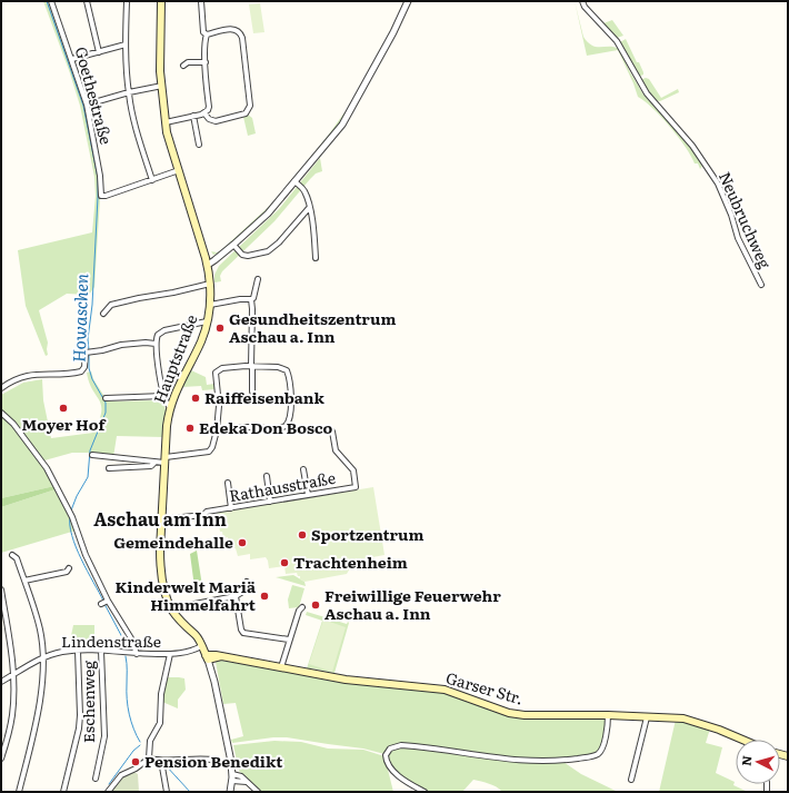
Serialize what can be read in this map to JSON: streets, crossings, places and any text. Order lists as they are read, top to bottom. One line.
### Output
{"streets":{"main road":["Hauptstraße","Garser Str."],"street":["Goethestraße","Neubruchweg","Rathausstraße","Lindenstraße","Eschenweg"]},"crossings":[["Hauptstraße","Rathausstraße"],["Hauptstraße","Lindenstraße"],["Hauptstraße","Garser Str."],["Lindenstraße","Eschenweg"]],"districts":["Aschau am Inn"],"water":["Howaschen"],"places":["Gesundheitszentrum Aschau a. Inn","Raiffeisenbank","Moyer Hof","Edeka Don Bosco","Sportzentrum","Gemeindehalle","Trachtenheim","Kinderwelt Mariä Himmelfahrt","Freiwillige Feuerwehr Aschau a. Inn","Pension Benedikt"],"north":"left"}
